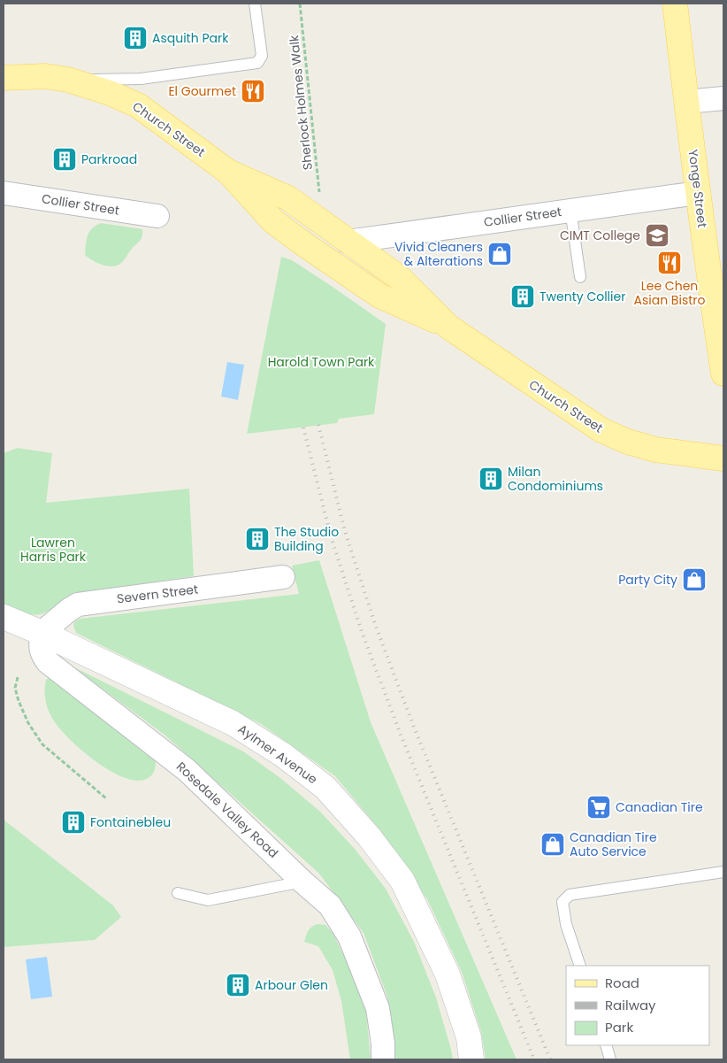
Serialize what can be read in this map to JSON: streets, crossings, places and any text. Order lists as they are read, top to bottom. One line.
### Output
{"streets":{"main road":["Church Street","Yonge Street"],"street":["Collier Street","Severn Street","Aylmer Avenue","Rosedale Valley Road"],"path":["Sherlock Holmes Walk"]},"crossings":[["Church Street","Collier Street"],["Yonge Street","Collier Street"],["Severn Street","Aylmer Avenue"],["Severn Street","Rosedale Valley Road"],["Aylmer Avenue","Rosedale Valley Road"]],"parks":["Harold Town Park","Lawren Harris Park"],"places":{"building":["Asquith Park","Parkroad","Twenty Collier","Milan Condominiums","The Studio Building","Fontainebleu","Arbour Glen"],"restaurant":["El Gourmet","Lee Chen Asian Bistro"],"school or university":["CIMT College"],"shop":["Vivid Cleaners & Alterations","Party City","Canadian Tire Auto Service"],"supermarket":["Canadian Tire"]},"legend":["Road","Railway","Park"]}
